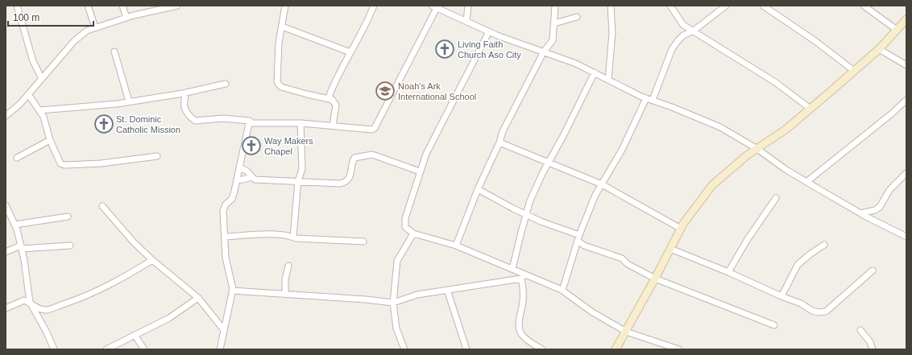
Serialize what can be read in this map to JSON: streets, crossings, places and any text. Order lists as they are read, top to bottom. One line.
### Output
{"places":{"church":["Living Faith Church Aso City","St. Dominic Catholic Mission","Way Makers Chapel"],"school or university":["Noah's Ark International School"]},"scale_bar":"100 m"}
